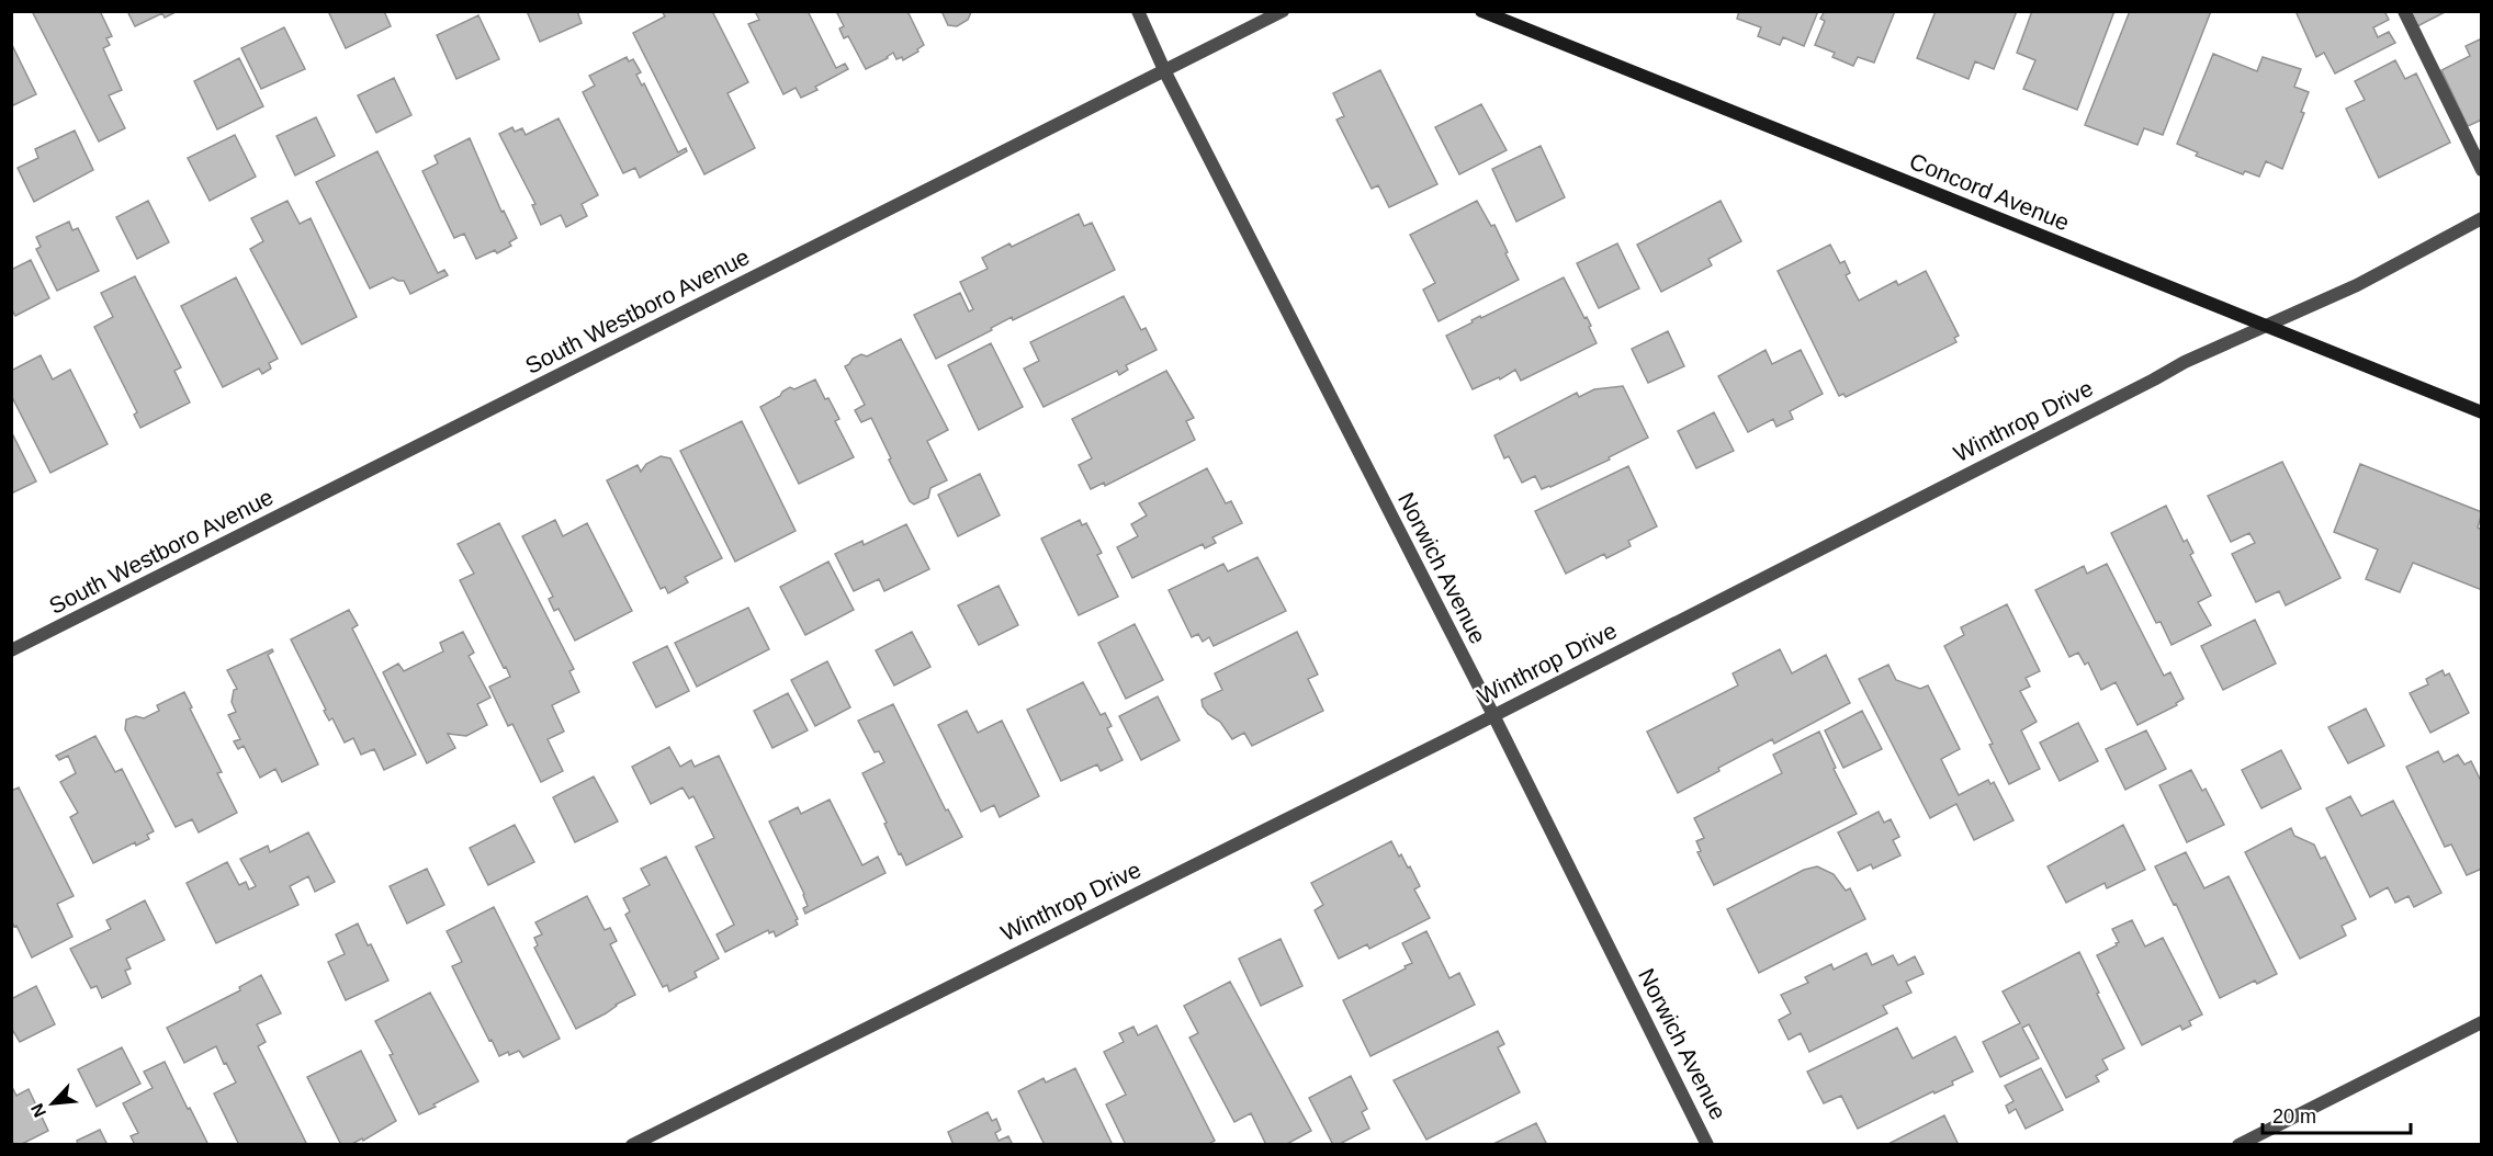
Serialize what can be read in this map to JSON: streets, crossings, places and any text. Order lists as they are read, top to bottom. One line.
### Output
{"streets":{"street":["Concord Avenue","South Westboro Avenue","Winthrop Drive","Norwich Avenue"]},"crossings":[["Concord Avenue","Winthrop Drive"],["South Westboro Avenue","Norwich Avenue"],["Winthrop Drive","Norwich Avenue"]],"scale_bar":"20 m","north":"bottom left"}
